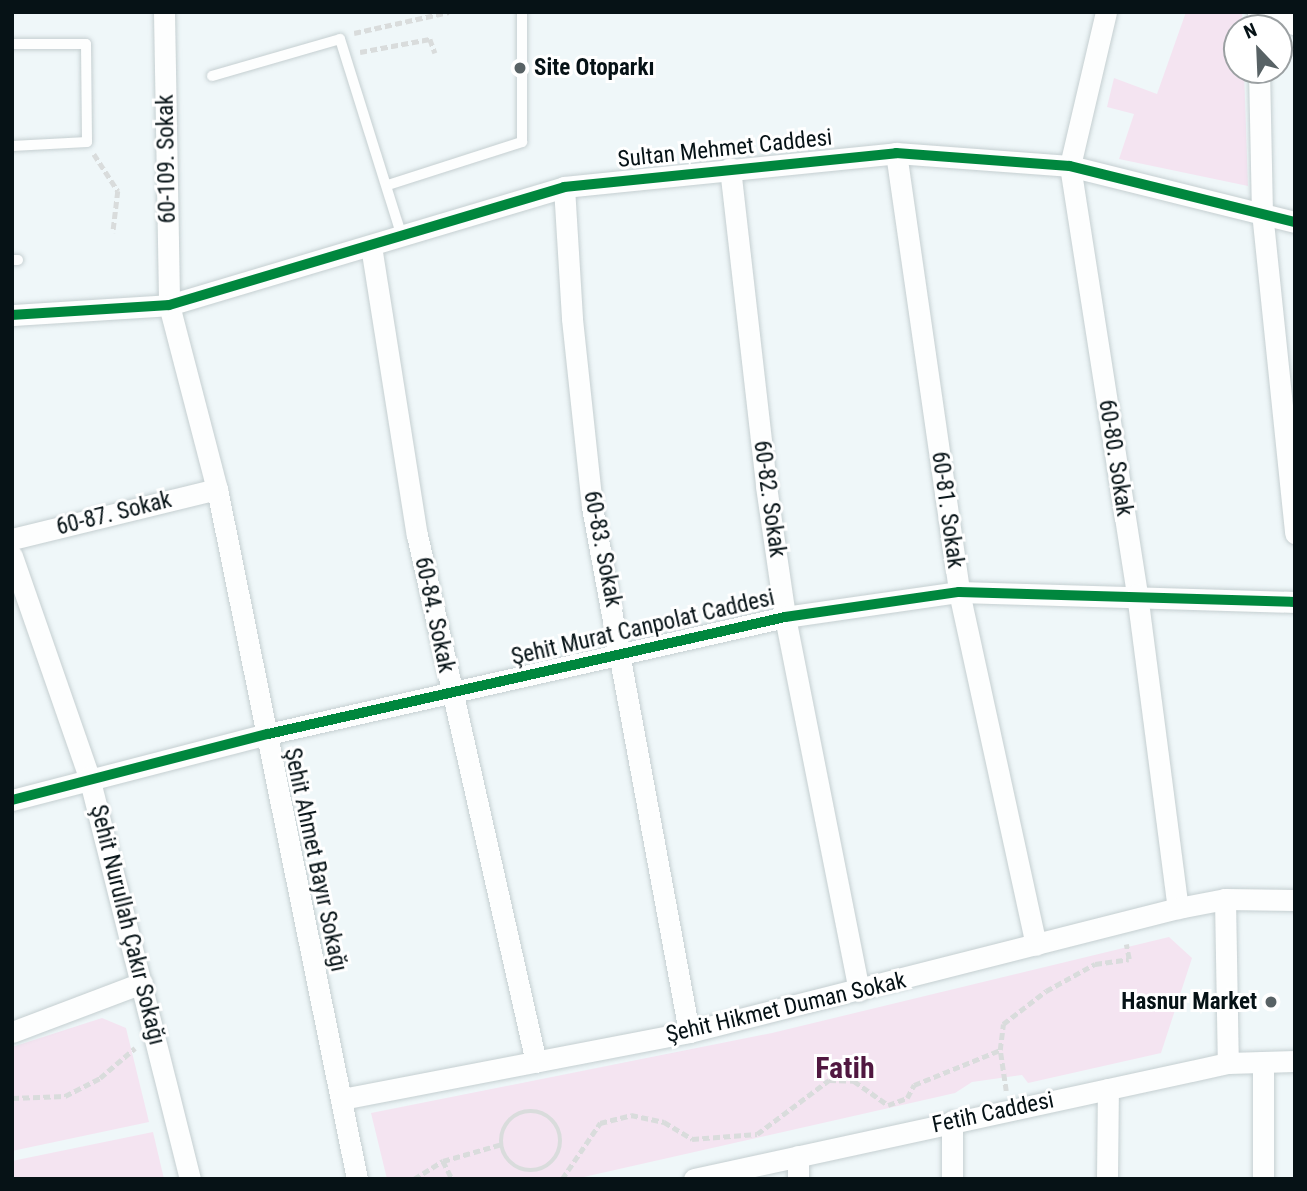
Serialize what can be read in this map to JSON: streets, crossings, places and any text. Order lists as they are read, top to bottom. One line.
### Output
{"streets":{"street":["Sultan Mehmet Caddesi","60-109. Sokak","60-80. Sokak","60-82. Sokak","60-81. Sokak","60-87. Sokak","60-83. Sokak","60-84. Sokak","Şehit Murat Canpolat Caddesi","Şehit Ahmet Bayır Sokağı","Şehit Nurullah Çakır Sokağı","Şehit Hikmet Duman Sokak","Fetih Caddesi"]},"crossings":[["Sultan Mehmet Caddesi","60-109. Sokak"],["Sultan Mehmet Caddesi","60-80. Sokak"],["Sultan Mehmet Caddesi","60-82. Sokak"],["Sultan Mehmet Caddesi","60-81. Sokak"],["Sultan Mehmet Caddesi","60-83. Sokak"],["Sultan Mehmet Caddesi","60-84. Sokak"],["Sultan Mehmet Caddesi","Şehit Ahmet Bayır Sokağı"],["60-109. Sokak","Şehit Ahmet Bayır Sokağı"],["60-80. Sokak","Şehit Murat Canpolat Caddesi"],["60-80. Sokak","Şehit Hikmet Duman Sokak"],["60-82. Sokak","Şehit Murat Canpolat Caddesi"],["60-82. Sokak","Şehit Hikmet Duman Sokak"],["60-81. Sokak","Şehit Murat Canpolat Caddesi"],["60-81. Sokak","Şehit Hikmet Duman Sokak"],["60-87. Sokak","Şehit Ahmet Bayır Sokağı"],["60-83. Sokak","Şehit Murat Canpolat Caddesi"],["60-83. Sokak","Şehit Hikmet Duman Sokak"],["60-84. Sokak","Şehit Murat Canpolat Caddesi"],["60-84. Sokak","Şehit Hikmet Duman Sokak"],["Şehit Murat Canpolat Caddesi","Şehit Ahmet Bayır Sokağı"],["Şehit Murat Canpolat Caddesi","Şehit Nurullah Çakır Sokağı"],["Şehit Ahmet Bayır Sokağı","Şehit Hikmet Duman Sokak"]],"districts":["Fatih"],"places":["Site Otoparkı","Hasnur Market"],"north":"top left"}
